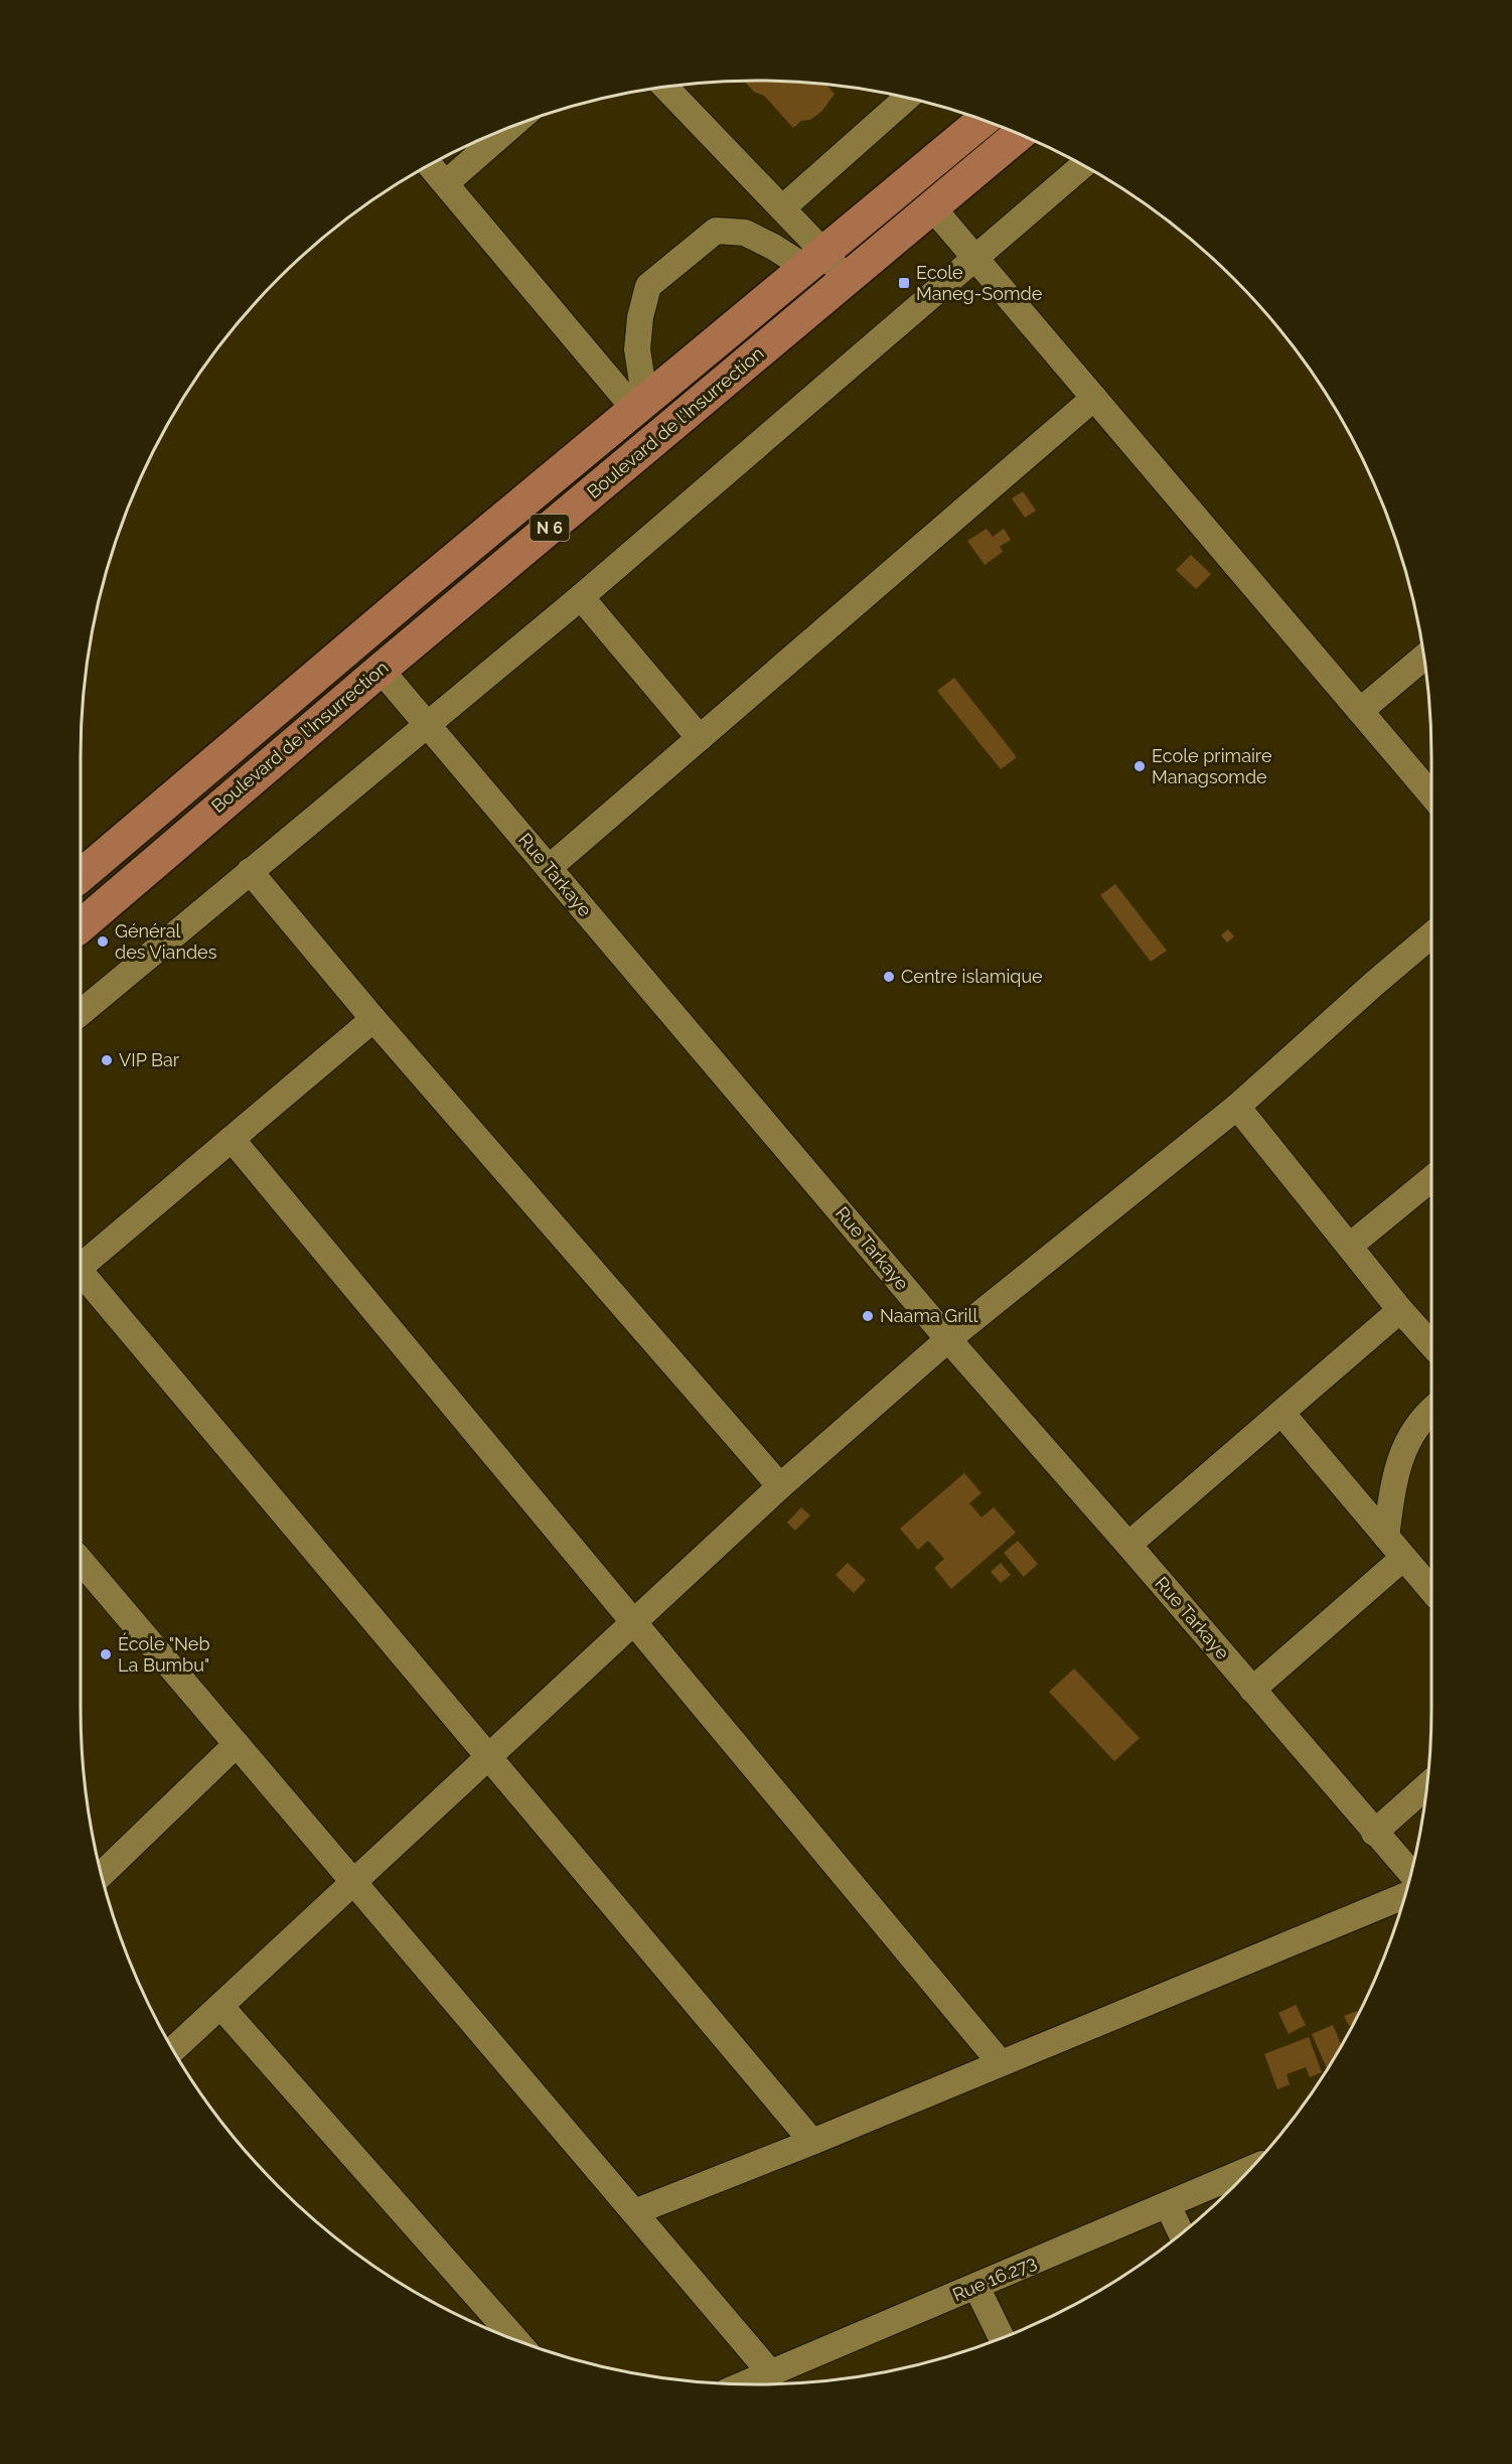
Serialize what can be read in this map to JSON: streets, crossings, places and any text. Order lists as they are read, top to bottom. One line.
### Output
{"streets":{"main road":["Boulevard de l'Insurrection","N 6"],"street":["Rue Tarkaye","Rue 16.273"]},"crossings":[["Boulevard de l'Insurrection","Rue Tarkaye"]],"places":{"transit":["Ecole Maneg-Somde"],"other":["Ecole primaire Managsomde","Général des Viandes","Centre islamique","VIP Bar","Naama Grill","École \"Neb La Bumbu\""]}}
